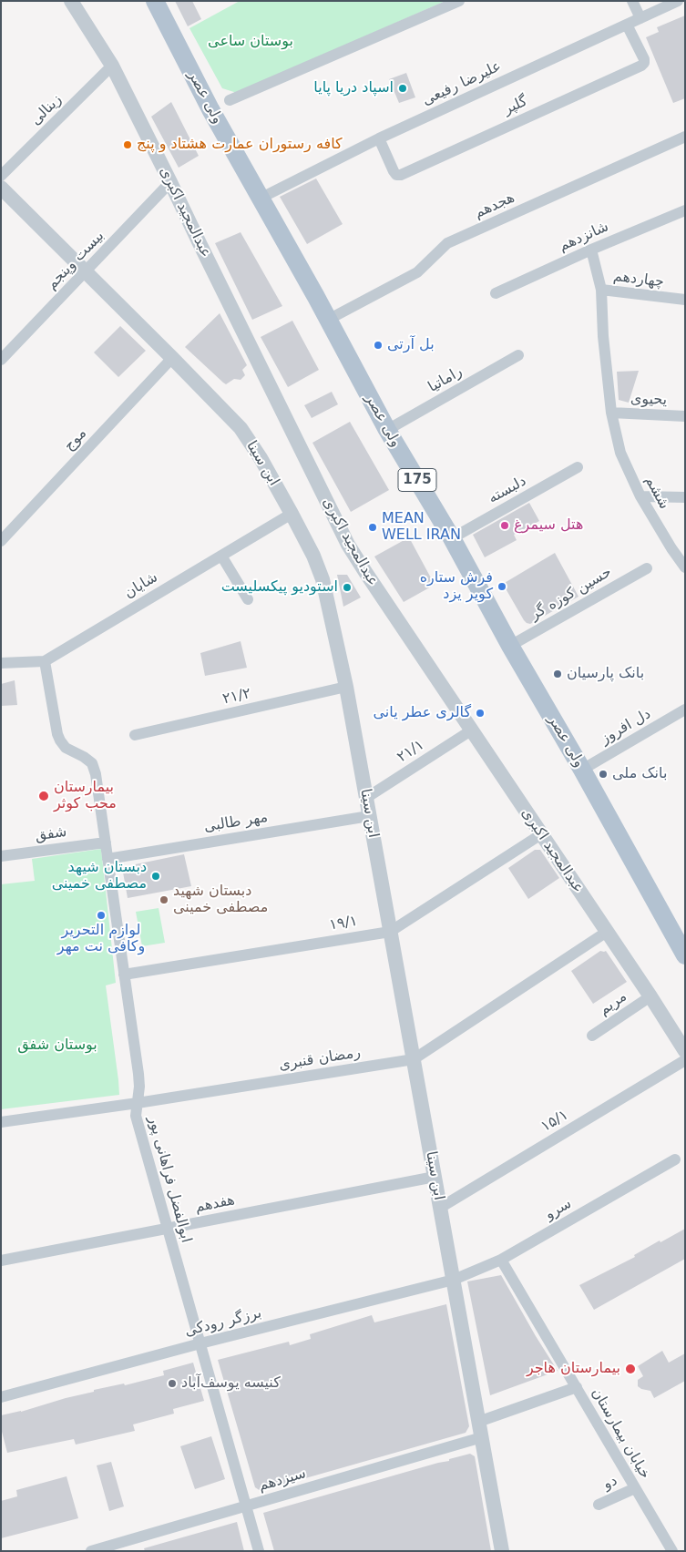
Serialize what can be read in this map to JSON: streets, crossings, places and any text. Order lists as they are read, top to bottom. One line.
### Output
{"streets":{"main road":["ولی عصر","175"],"street":["علیرضا رفیعی","گلپر","زینالی","هجدهم","عبدالمجید اکبری","شانزدهم","بیست وپنجم","چهاردهم","راماتیا","یحیوی","موج","ابن سینا","دلبسته","ششم","شایان","حسین کوزه گر","۲۱/۲","دل افروز","۲۱/۱","مهر طالبی","شفق","۱۹/۱","مریم","رمضان قنبری","۱۵/۱","ابوالفضل فراهانی پور","هفدهم","سرو","برزگر رودکی","خیابان بیمارستان","سیزدهم","دو"]},"crossings":[["علیرضا رفیعی","ولی عصر"],["علیرضا رفیعی","گلپر"],["ولی عصر","هجدهم"],["ولی عصر","راماتیا"],["ولی عصر","دلبسته"],["ولی عصر","حسین کوزه گر"],["ولی عصر","دل افروز"],["زینالی","عبدالمجید اکبری"],["عبدالمجید اکبری","بیست وپنجم"],["عبدالمجید اکبری","۲۱/۱"],["عبدالمجید اکبری","۱۹/۱"],["عبدالمجید اکبری","مریم"],["عبدالمجید اکبری","رمضان قنبری"],["شانزدهم","چهاردهم"],["بیست وپنجم","ابن سینا"],["چهاردهم","ششم"],["یحیوی","ششم"],["موج","ابن سینا"],["ابن سینا","شایان"],["ابن سینا","۲۱/۲"],["ابن سینا","۲۱/۱"],["ابن سینا","مهر طالبی"],["ابن سینا","۱۹/۱"],["ابن سینا","رمضان قنبری"],["ابن سینا","۱۵/۱"],["ابن سینا","هفدهم"],["ابن سینا","سرو"],["ابن سینا","برزگر رودکی"],["ابن سینا","سیزدهم"],["شایان","ابوالفضل فراهانی پور"],["مهر طالبی","ابوالفضل فراهانی پور"],["شفق","ابوالفضل فراهانی پور"],["۱۹/۱","ابوالفضل فراهانی پور"],["رمضان قنبری","ابوالفضل فراهانی پور"],["ابوالفضل فراهانی پور","هفدهم"],["ابوالفضل فراهانی پور","برزگر رودکی"],["ابوالفضل فراهانی پور","سیزدهم"],["سرو","برزگر رودکی"],["سرو","خیابان بیمارستان"],["خیابان بیمارستان","دو"]],"parks":["بوستان ساعی","بوستان شفق"],"places":["اسپاد دریا پایا","کافه رستوران عمارت هشتاد و پنج","بل آرتی","هتل سیمرغ","MEAN WELL IRAN","فرش ستاره کویر یزد","استودیو پیکسلیست","بانک پارسیان","گالری عطر یانی","بانک ملی","بیمارستان محب کوثر","دبستان شیهد مصطفی خمینی","دبستان شهید مصطفی خمینی","لوازم التحریر وکافی نت مهر","بیمارستان هاجر","کنیسه یوسف‌آباد"]}
